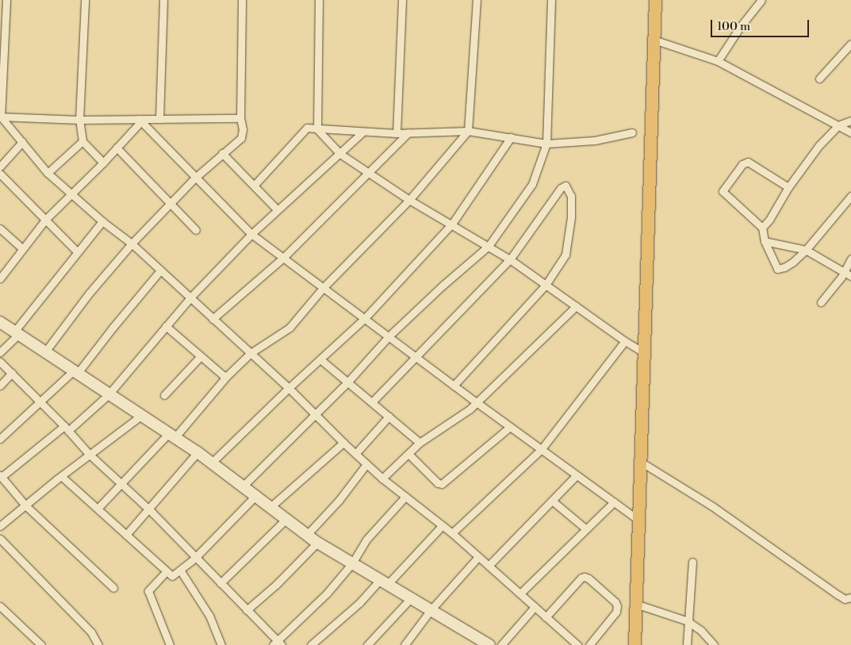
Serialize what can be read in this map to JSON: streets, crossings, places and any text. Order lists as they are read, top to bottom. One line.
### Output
{"scale_bar":"100 m"}
